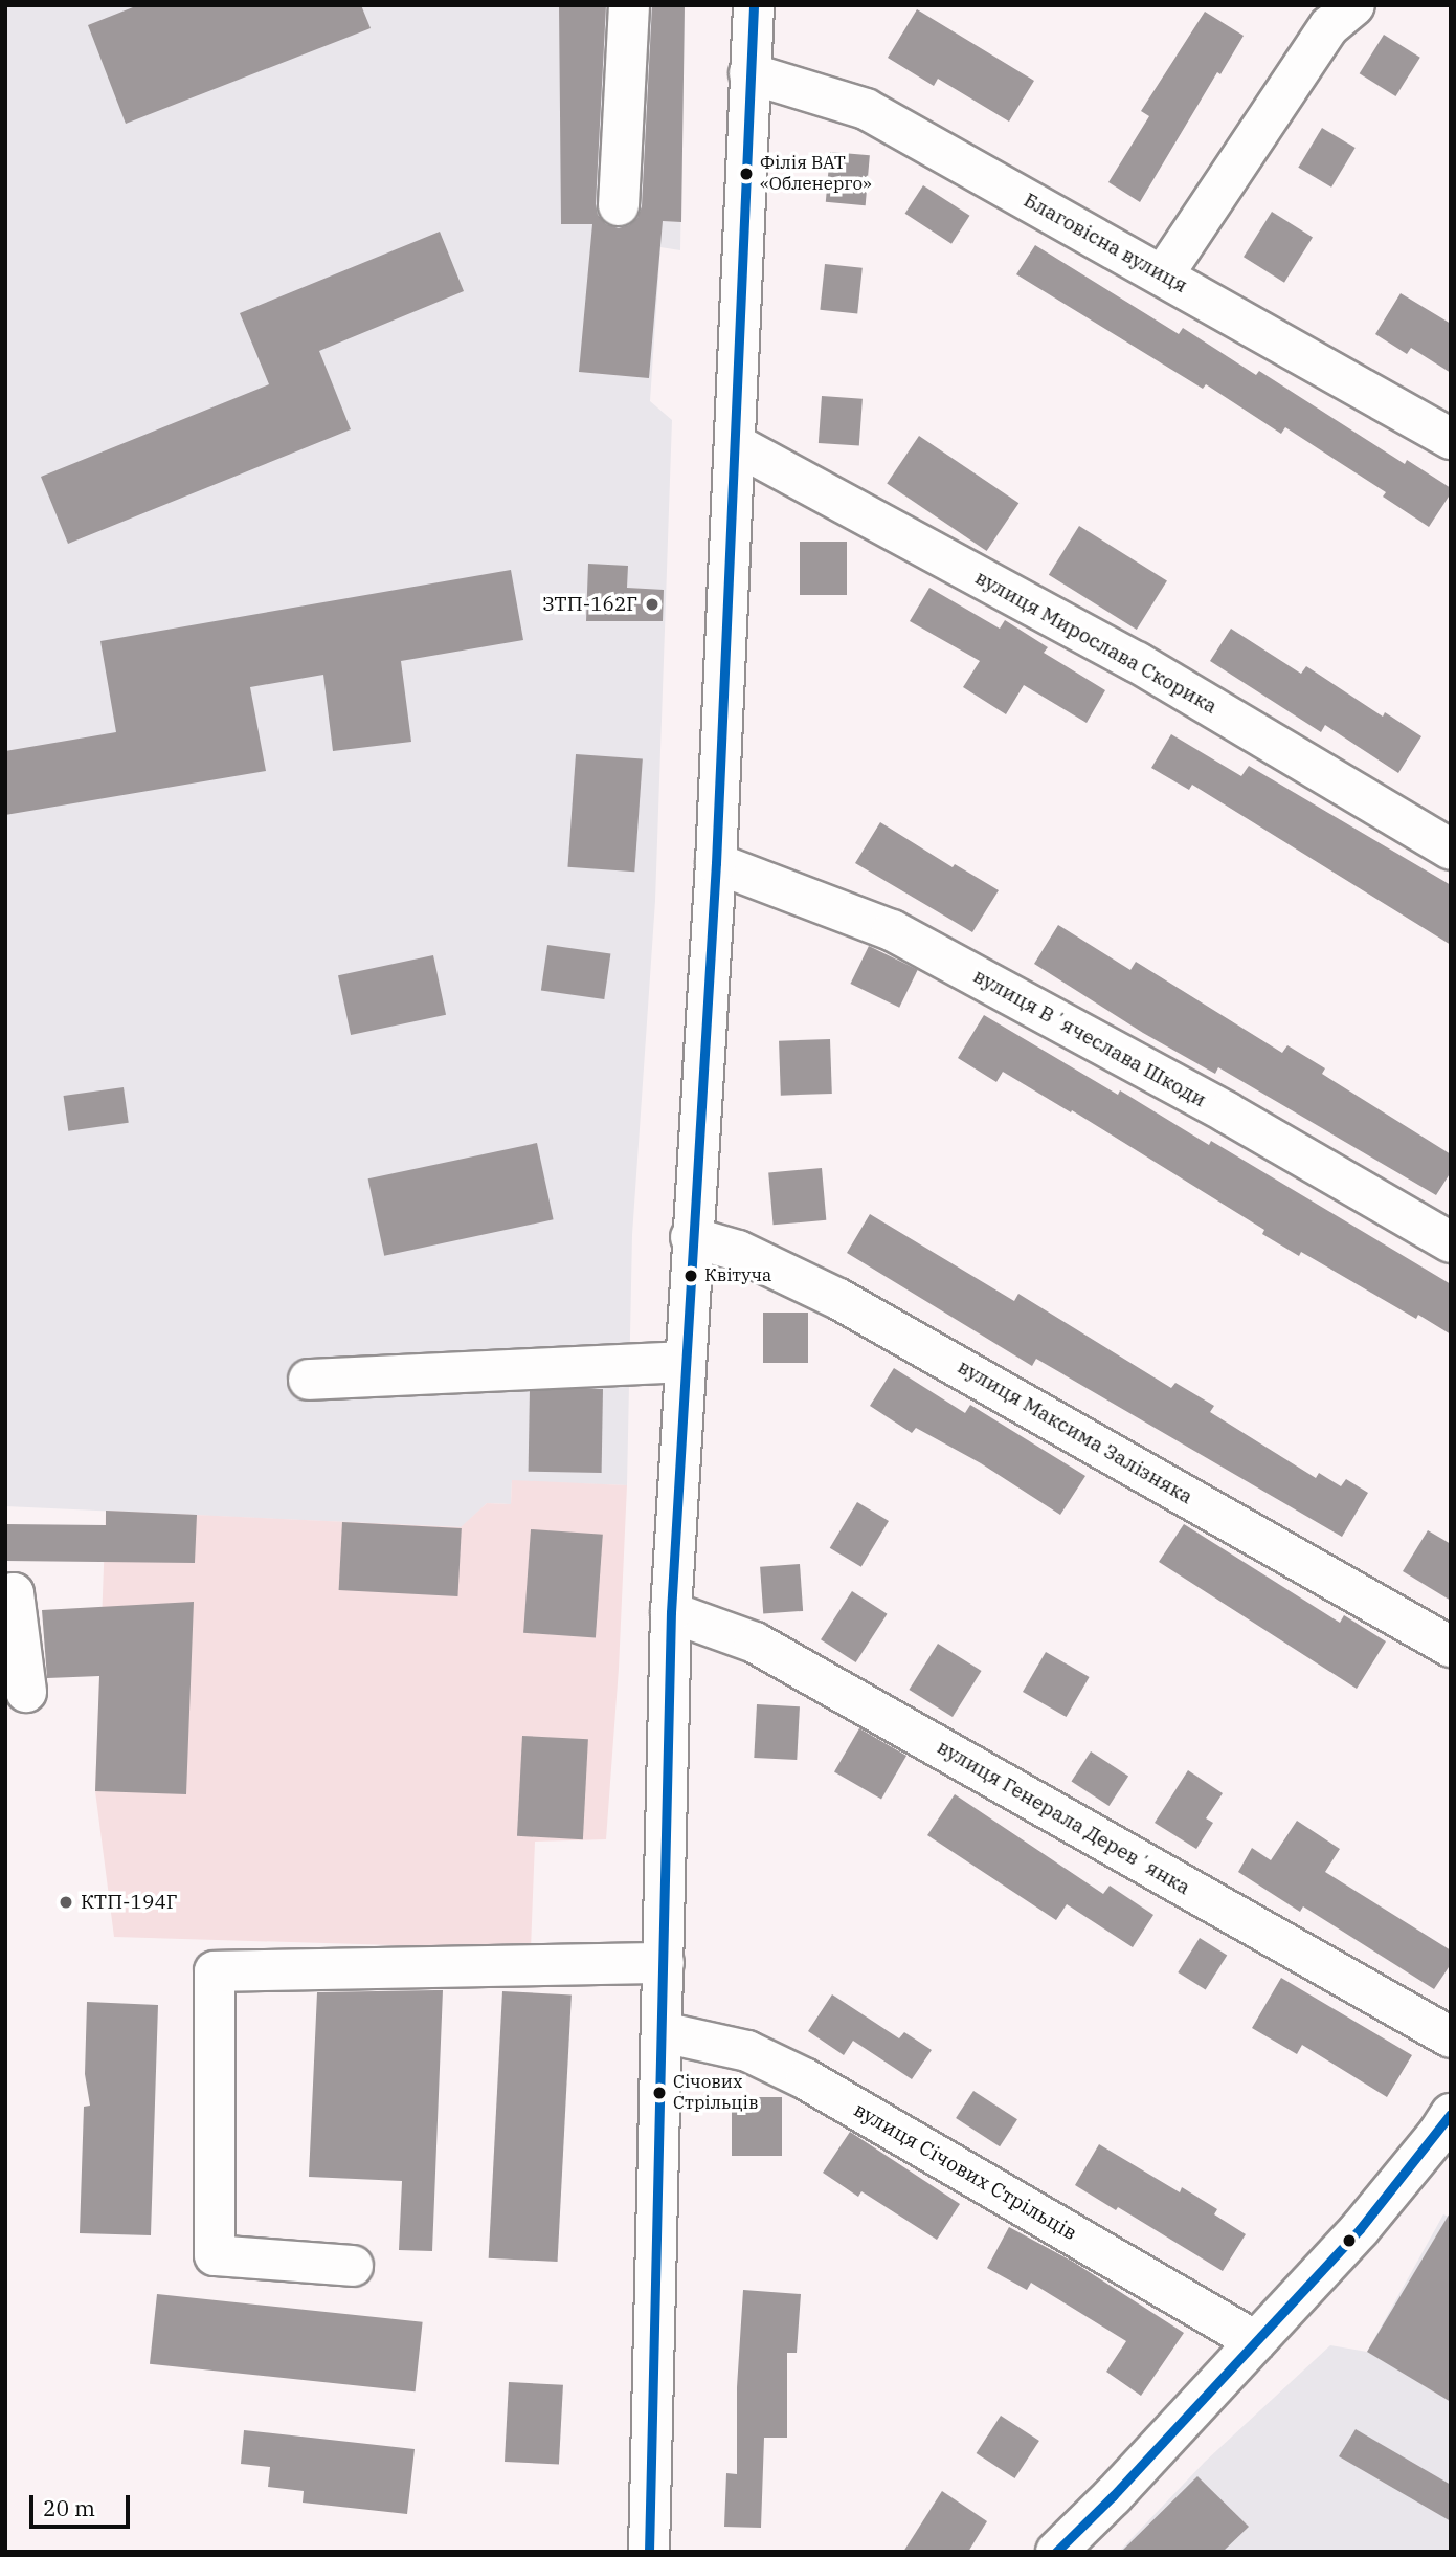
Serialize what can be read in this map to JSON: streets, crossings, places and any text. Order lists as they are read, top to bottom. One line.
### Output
{"streets":{"street":["Благовісна вулиця","вулиця Мирослава Скорика","вулиця Вʼячеслава Шкоди","вулиця Максима Залізняка","вулиця Генерала Деревʼянка","вулиця Січових Стрільців"]},"places":["Філія ВАТ «Обленерго»","ЗТП-162Г","Квітуча","КТП-194Г","Січових Стрільців"],"scale_bar":"20 m"}
